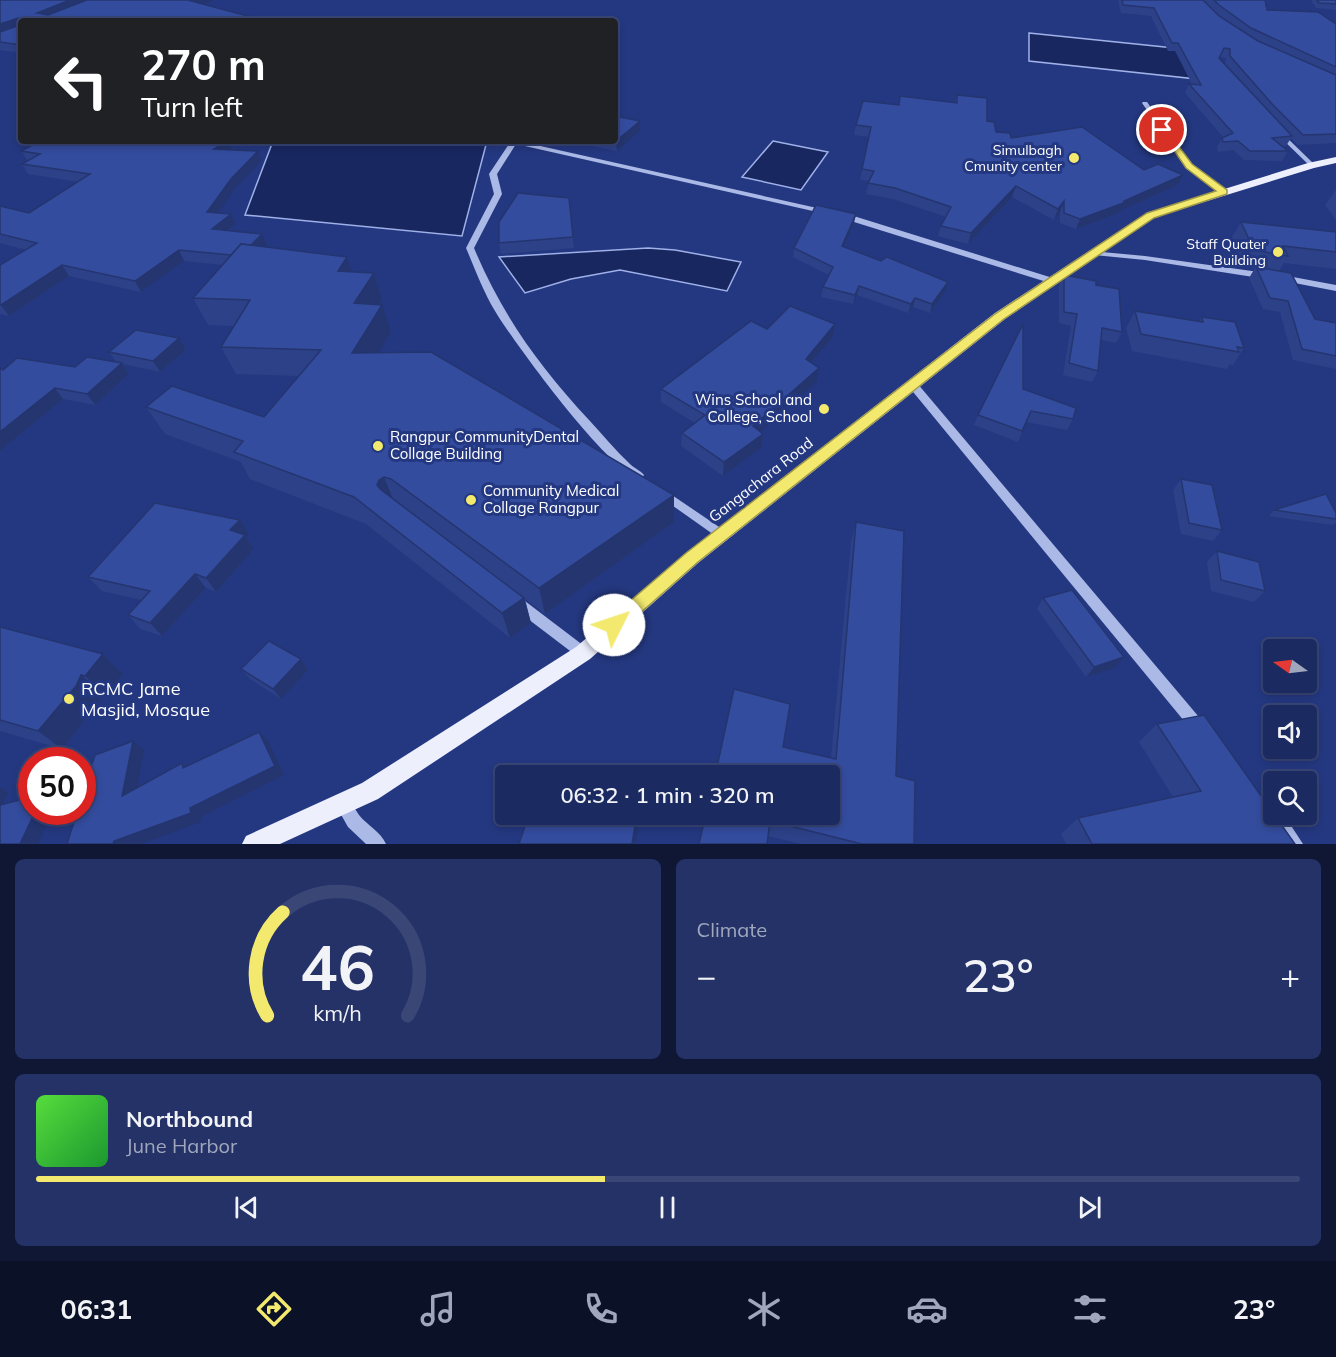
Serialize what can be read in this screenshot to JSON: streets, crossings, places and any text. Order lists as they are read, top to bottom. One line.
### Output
{"streets":{"main road":["Gangachara Road"]},"places":["Simulbagh Cmunity center","Staff Quater Building","Wins School and College, School","Rangpur CommunityDental Collage Building","Community Medical Collage Rangpur","RCMC Jame Masjid, Mosque"],"north":"left","page":{"turn":["270 m","Turn left"],"limit":"50","trip":"06:32 · 1 min · 320 m","tile":"Climate","heat":["−","23°","+"],"song":["Northbound","June Harbor"],"tabs":["06:31","23°"],"gauge":["46","km/h"]}}
